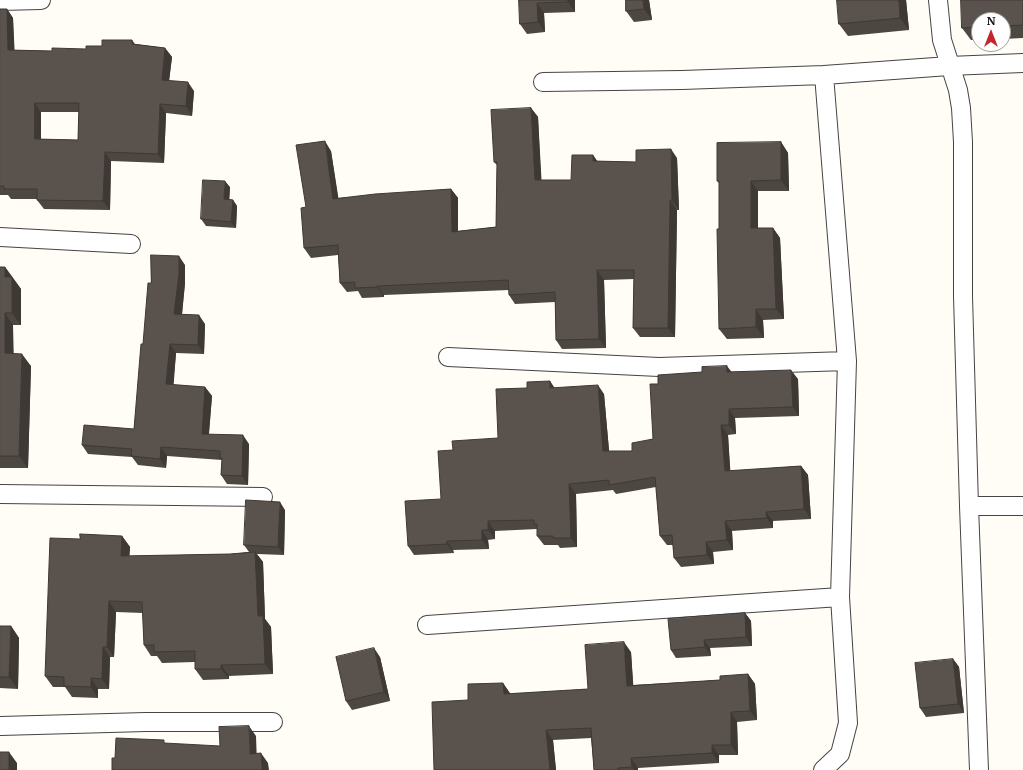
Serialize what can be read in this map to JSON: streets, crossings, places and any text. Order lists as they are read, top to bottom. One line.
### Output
{"north":"top"}
